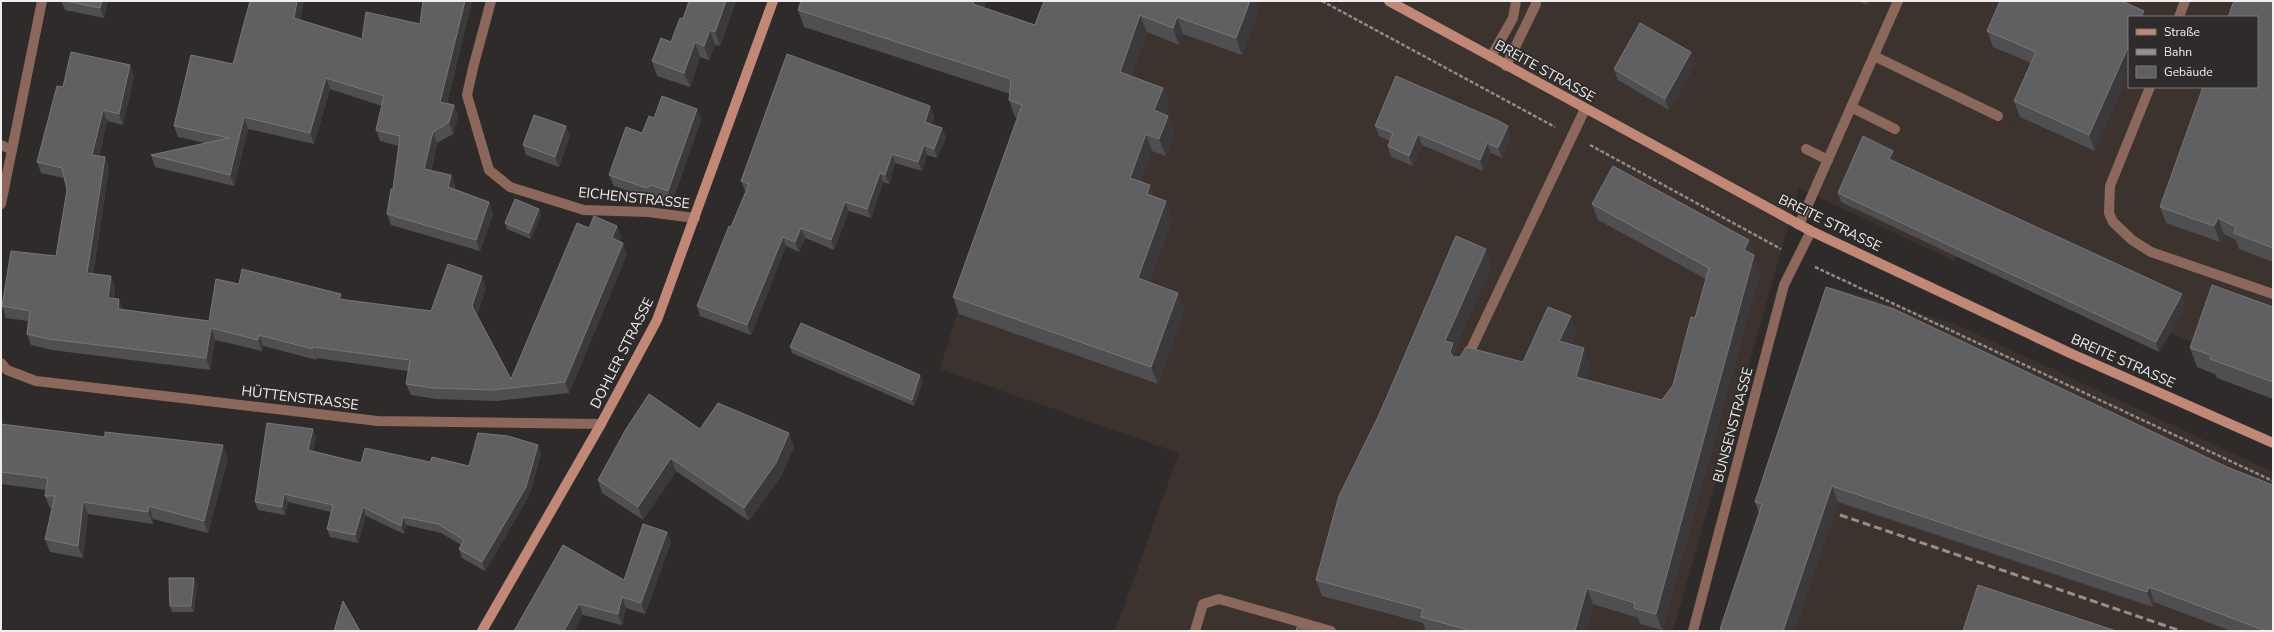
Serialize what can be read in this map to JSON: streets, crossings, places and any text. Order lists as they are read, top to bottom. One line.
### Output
{"streets":{"main road":["BREITE STRASSE","DOHLER STRASSE"],"street":["EICHENSTRASSE","HÜTTENSTRASSE","BUNSENSTRASSE"]},"crossings":[["BREITE STRASSE","BUNSENSTRASSE"],["EICHENSTRASSE","DOHLER STRASSE"],["DOHLER STRASSE","HÜTTENSTRASSE"]],"legend":["Straße","Bahn","Gebäude"]}
